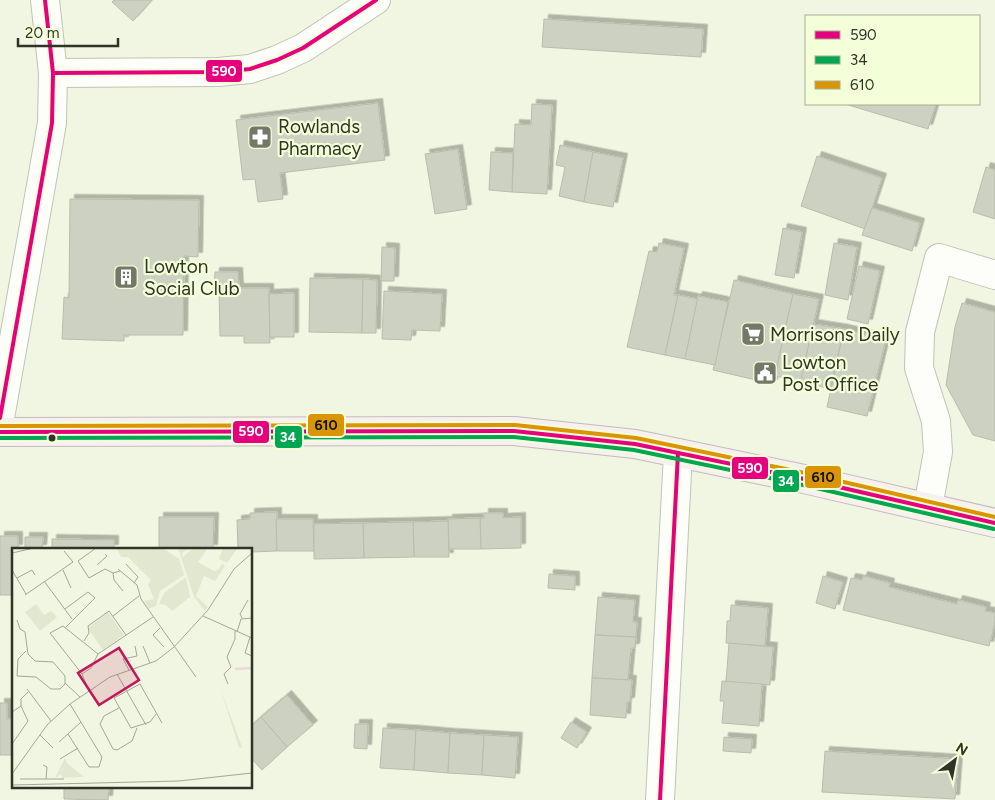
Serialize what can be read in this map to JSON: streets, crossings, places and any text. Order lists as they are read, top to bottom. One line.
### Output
{"places":{"pharmacy":["Rowlands Pharmacy"],"building":["Lowton Social Club"],"supermarket":["Morrisons Daily"],"public building":["Lowton Post Office"]},"lines":["transit line 590","transit line 610","transit line 34"],"legend":["590","34","610"],"scale_bar":"20 m","north":"top right"}
